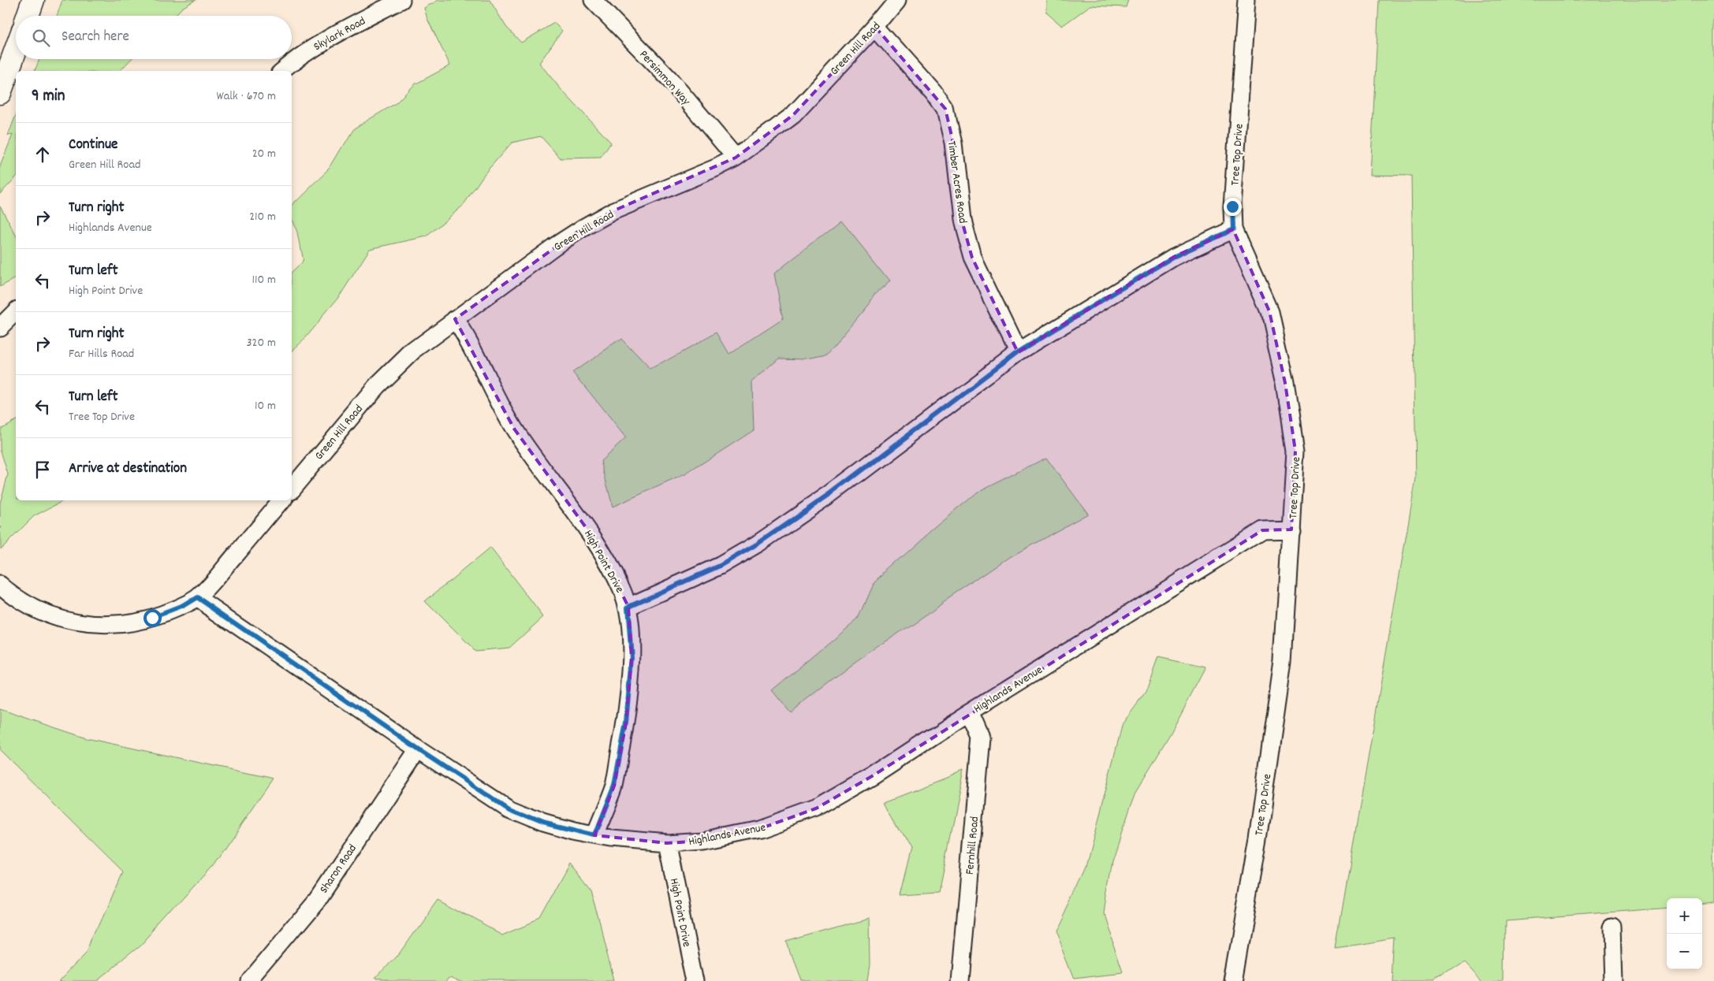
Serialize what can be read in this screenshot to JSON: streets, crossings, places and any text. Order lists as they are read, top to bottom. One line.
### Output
{"streets":{"street":["Skylark Road","Green Hill Road","Persimmon Way","Tree Top Drive","Timber Acres Road","High Point Drive","Highlands Avenue","Fernhill Road","Sharon Road"]},"crossings":[["Green Hill Road","Persimmon Way"],["Green Hill Road","Timber Acres Road"],["Green Hill Road","High Point Drive"],["Tree Top Drive","Highlands Avenue"],["High Point Drive","Highlands Avenue"],["Highlands Avenue","Fernhill Road"],["Highlands Avenue","Sharon Road"]],"page":{"search":"Search here","heading":["9 min","Walk · 670 m"],"list":[["Continue","Green Hill Road","20 m"],["Turn right","Highlands Avenue","210 m"],["Turn left","High Point Drive","110 m"],["Turn right","Far Hills Road","320 m"],["Turn left","Tree Top Drive","10 m"],"Arrive at destination"],"map_buttons":["+","−"]}}
